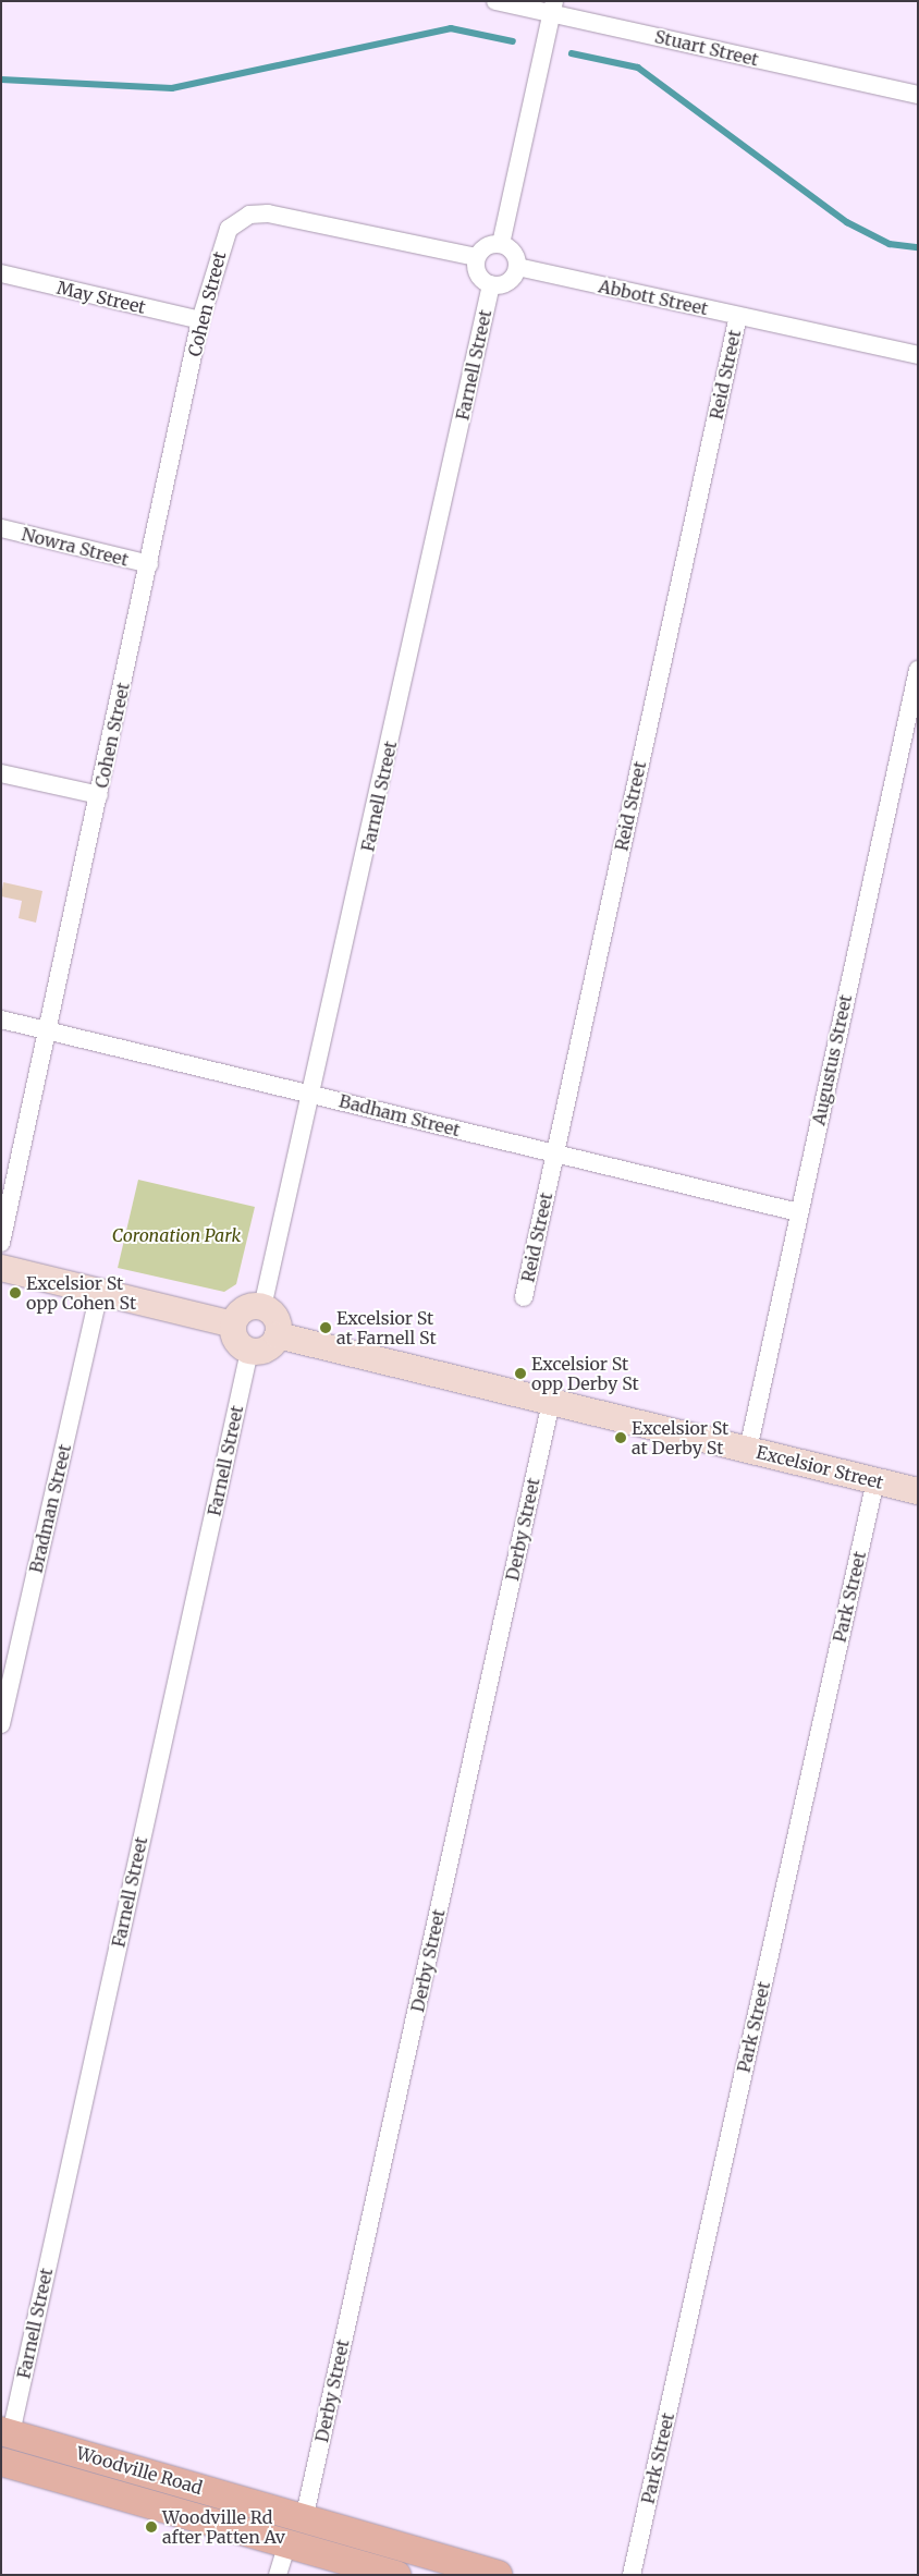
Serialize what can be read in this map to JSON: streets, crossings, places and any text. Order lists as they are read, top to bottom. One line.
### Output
{"streets":{"main road":["Woodville Road"],"street":["Stuart Street","May Street","Abbott Street","Cohen Street","Farnell Street","Reid Street","Nowra Street","Augustus Street","Badham Street","Excelsior Street","Bradman Street","Derby Street","Park Street"]},"crossings":[["May Street","Cohen Street"],["Abbott Street","Cohen Street"],["Abbott Street","Farnell Street"],["Abbott Street","Reid Street"],["Cohen Street","Farnell Street"],["Cohen Street","Nowra Street"],["Cohen Street","Badham Street"],["Farnell Street","Badham Street"],["Farnell Street","Excelsior Street"],["Farnell Street","Woodville Road"],["Reid Street","Badham Street"],["Augustus Street","Badham Street"],["Augustus Street","Excelsior Street"],["Excelsior Street","Derby Street"],["Excelsior Street","Park Street"],["Derby Street","Woodville Road"]],"parks":["Coronation Park"],"places":["Excelsior St opp Cohen St","Excelsior St at Farnell St","Excelsior St opp Derby St","Excelsior St at Derby St","Woodville Rd after Patten Av"]}
